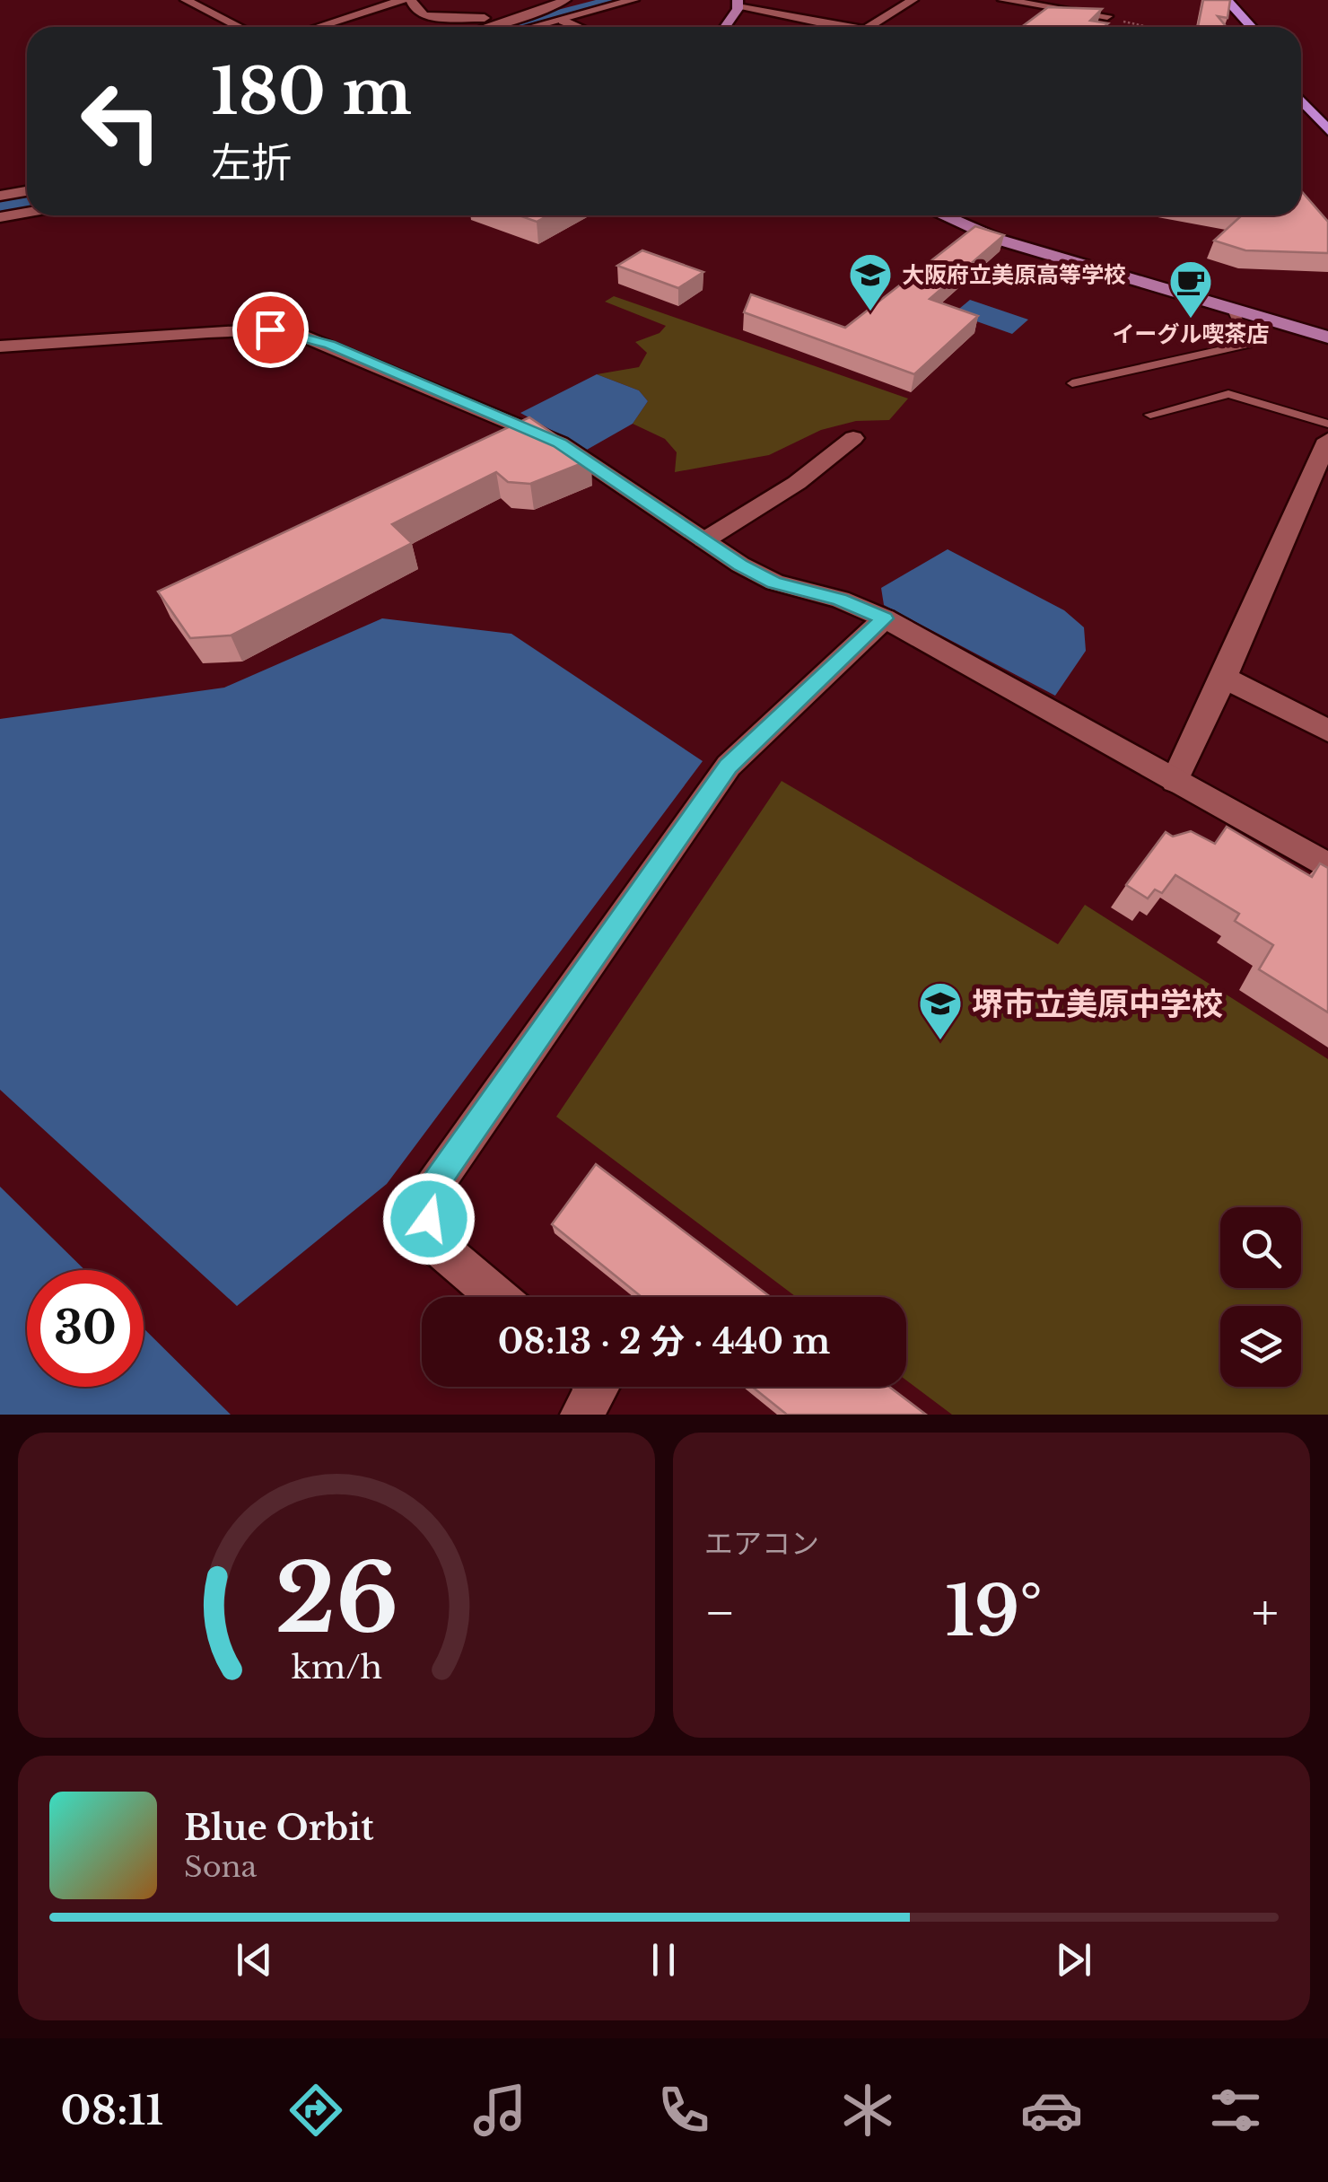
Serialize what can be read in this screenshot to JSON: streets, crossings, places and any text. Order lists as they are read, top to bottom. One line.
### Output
{"places":{"school or university":["大阪府立美原高等学校","堺市立美原中学校"],"cafe":["イーグル喫茶店"]},"page":{"turn":["180 m","左折"],"limit":"30","trip":"08:13 · 2 分 · 440 m","tile":"エアコン","heat":["−","19°","+"],"song":["Blue Orbit","Sona"],"tabs":"08:11","gauge":["26","km/h"]}}
